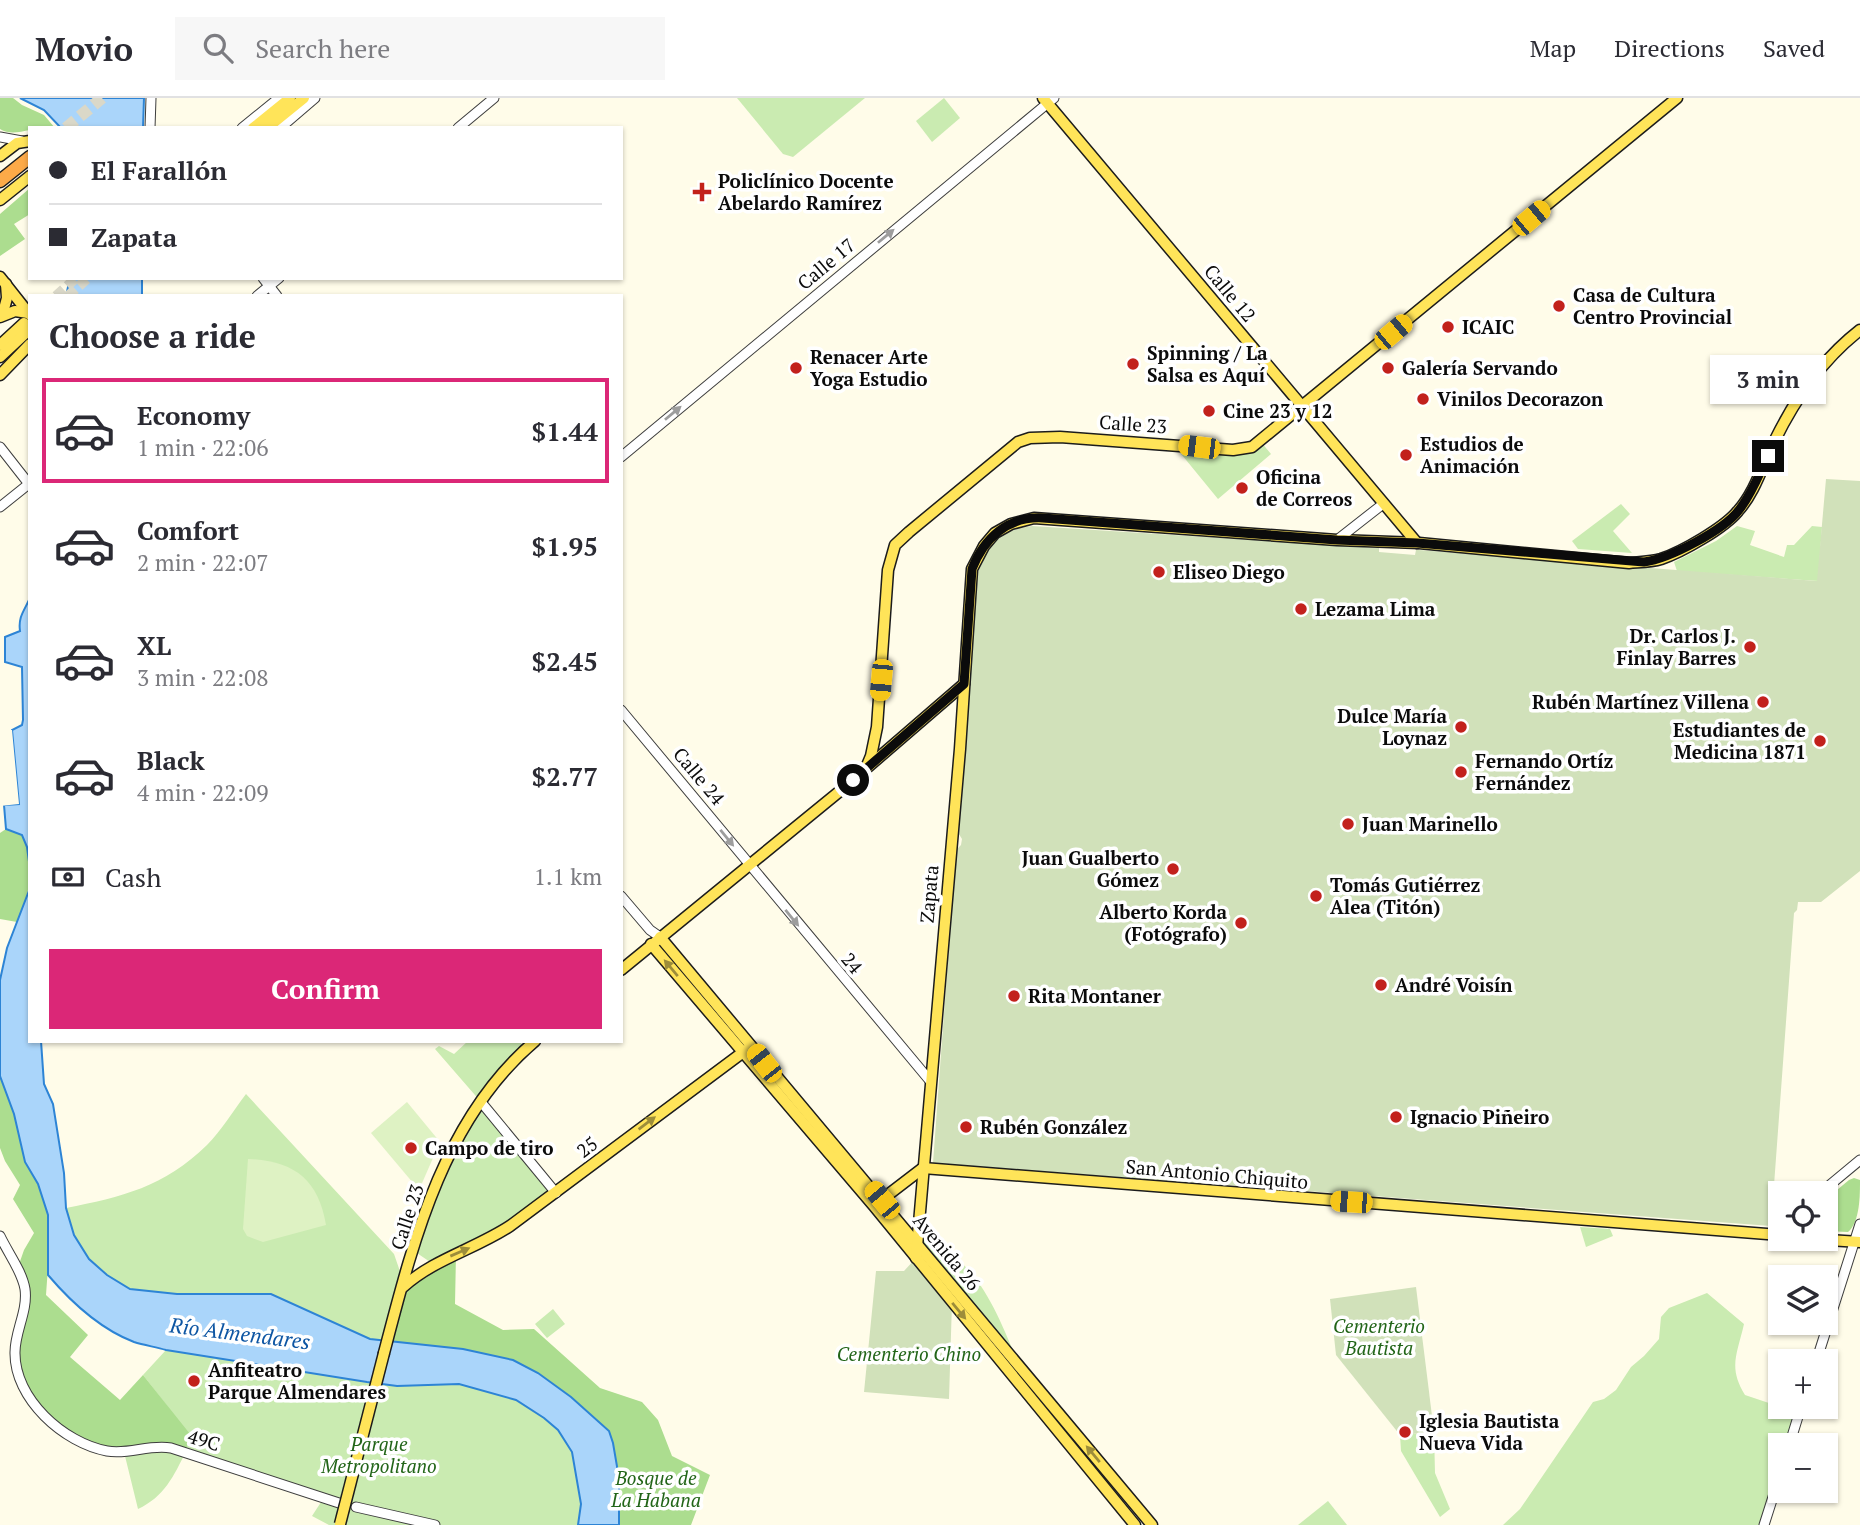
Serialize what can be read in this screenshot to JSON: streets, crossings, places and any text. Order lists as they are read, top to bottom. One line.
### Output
{"streets":{"main road":["Calle 12","Calle 23","Zapata","25","San Antonio Chiquito","Avenida 26"],"street":["Calle 17","Calle 24","24","49C"]},"crossings":[["Calle 17","Calle 12"],["Calle 12","Calle 23"],["Calle 12","Zapata"],["Calle 23","25"],["Calle 24","24"],["Zapata","24"],["Zapata","San Antonio Chiquito"],["Zapata","Avenida 26"],["25","Avenida 26"]],"one_way":["Calle 17","Calle 24","24","25"],"water":["Río Almendares"],"parks":["Cementerio Bautista","Cementerio Chino","Parque Metropolitano","Bosque de La Habana"],"places":{"health":["Policlínico Docente Abelardo Ramírez"],"other":["Casa de Cultura Centro Provincial","ICAIC","Spinning / La Salsa es Aquí","Renacer Arte Yoga Estudio","Galería Servando","Vinilos Decorazon","Cine 23 y 12","Estudios de Animación","Oficina de Correos","Eliseo Diego","Lezama Lima","Dr. Carlos J. Finlay Barres","Rubén Martínez Villena","Dulce María Loynaz","Estudiantes de Medicina 1871","Fernando Ortíz Fernández","Juan Marinello","Juan Gualberto Gómez","Tomás Gutiérrez Alea (Titón)","Alberto Korda (Fotógrafo)","André Voisín","Rita Montaner","Ignacio Piñeiro","Rubén González","Campo de tiro","Anfiteatro Parque Almendares","Iglesia Bautista Nueva Vida"]},"page":{"header":"Movio","search":"Search here","nav":["Map","Directions","Saved"],"banner":["El Farallón","Zapata"],"heading":"Choose a ride","bubble":"3 min","list":[{"name":"Economy","note":"1 min · 22:06","value":"$1.44"},{"name":"Comfort","note":"2 min · 22:07","value":"$1.95"},{"name":"XL","note":"3 min · 22:08","value":"$2.45"},{"name":"Black","note":"4 min · 22:09","value":"$2.77"}],"pay":["Cash","1.1 km"],"buttons":"Confirm","map_buttons":["+","−"]}}
